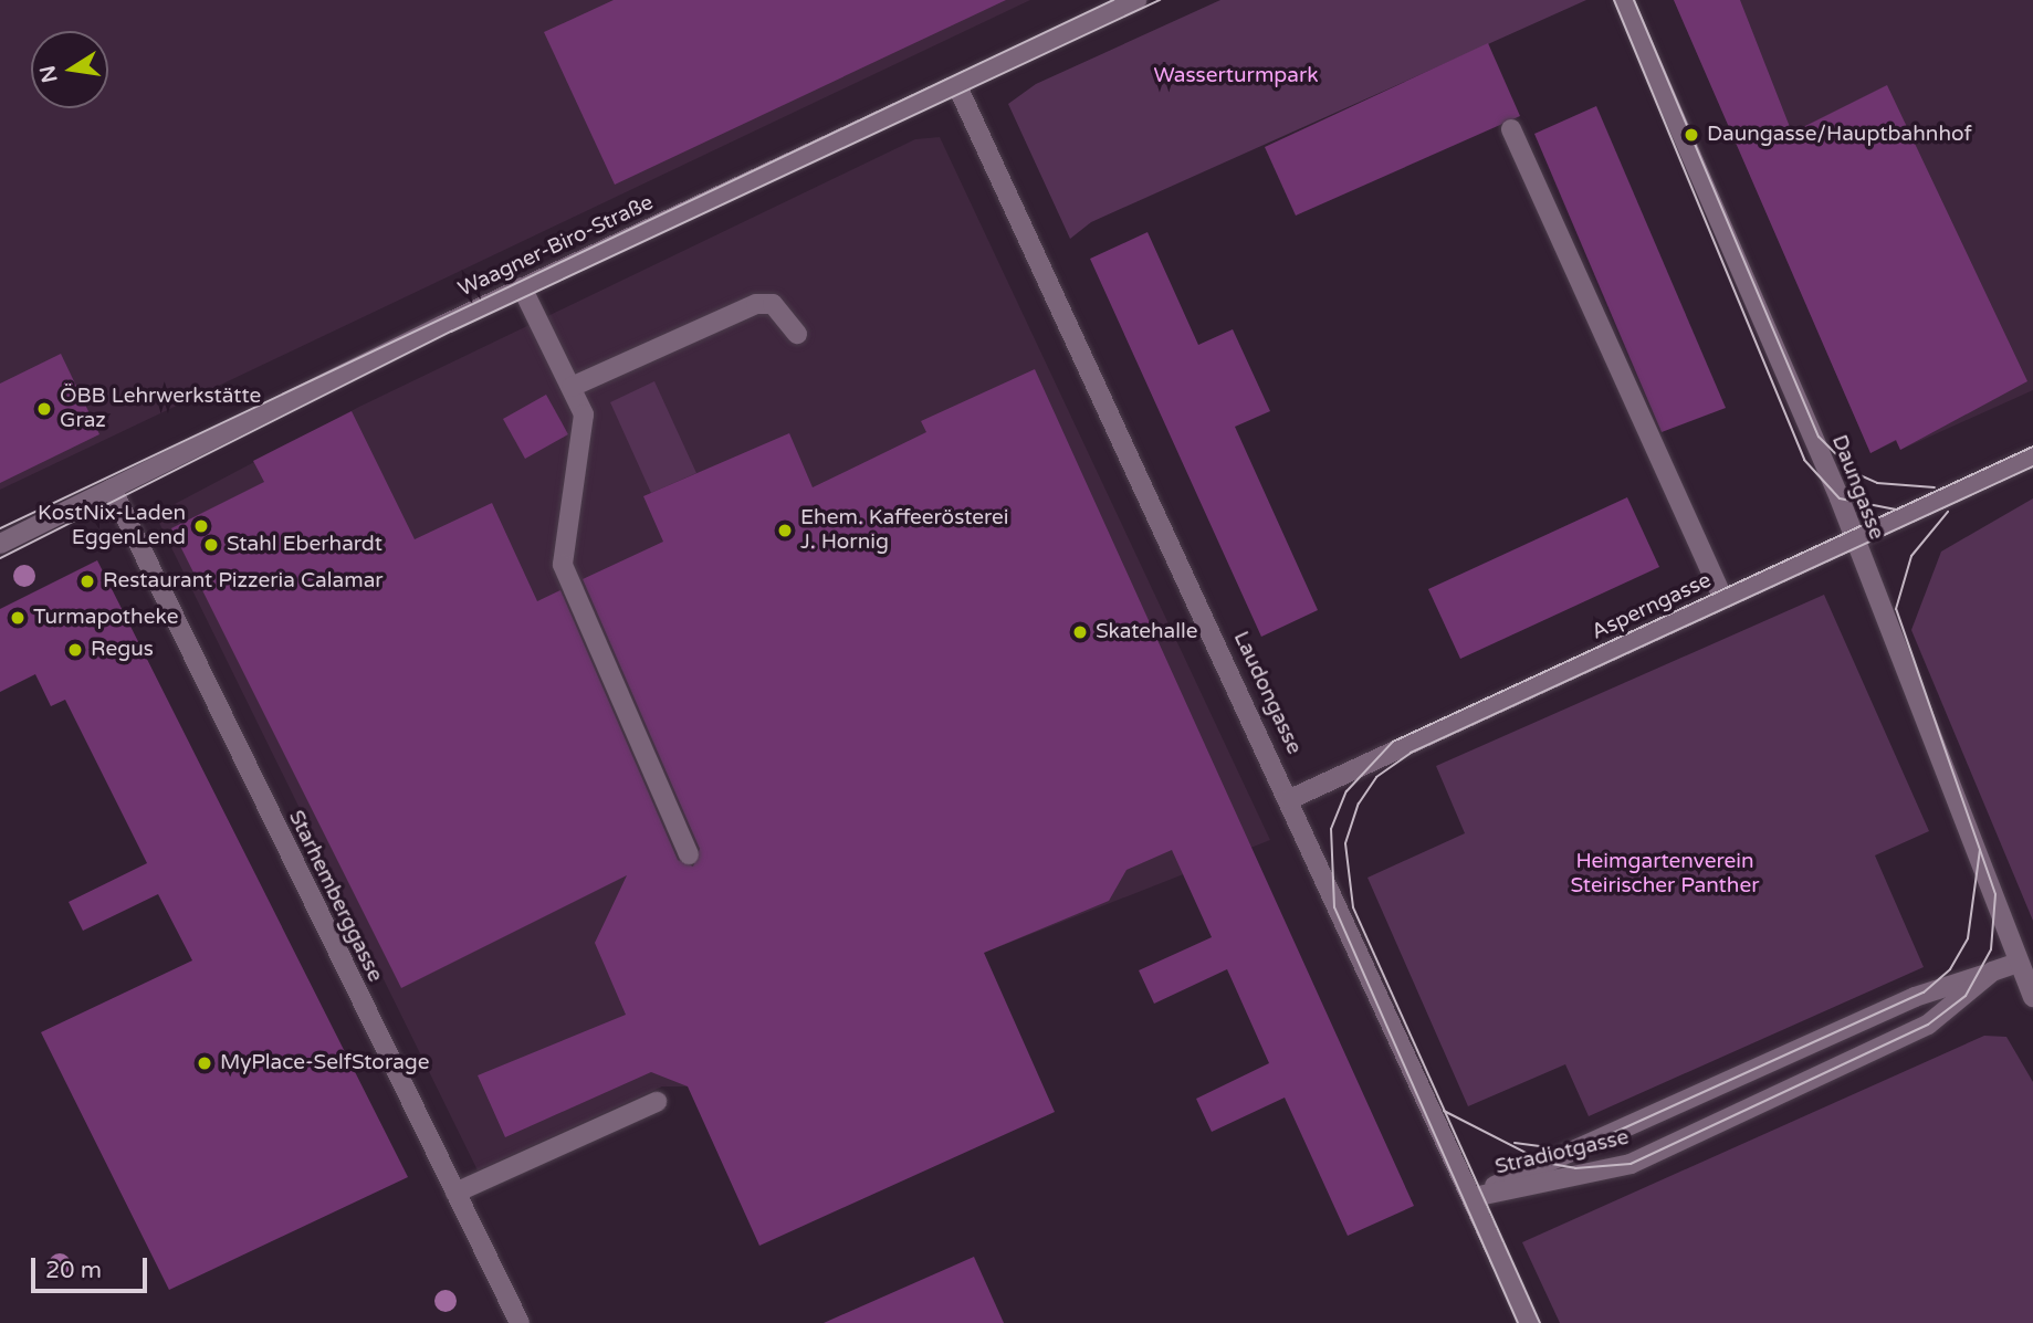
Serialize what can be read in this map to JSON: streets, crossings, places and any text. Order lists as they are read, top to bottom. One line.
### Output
{"streets":{"street":["Waagner-Biro-Straße","Daungasse","Asperngasse","Laudongasse","Starhemberggasse","Stradiotgasse"]},"crossings":[["Waagner-Biro-Straße","Laudongasse"],["Waagner-Biro-Straße","Starhemberggasse"],["Daungasse","Asperngasse"],["Daungasse","Stradiotgasse"],["Asperngasse","Laudongasse"],["Laudongasse","Stradiotgasse"]],"parks":["Wasserturmpark","Heimgartenverein Steirischer Panther"],"places":["Daungasse/Hauptbahnhof","ÖBB Lehrwerkstätte Graz","KostNix-Laden EggenLend","Ehem. Kaffeerösterei J. Hornig","Stahl Eberhardt","Restaurant Pizzeria Calamar","Turmapotheke","Skatehalle","Regus","MyPlace-SelfStorage"],"scale_bar":"20 m","north":"left"}
